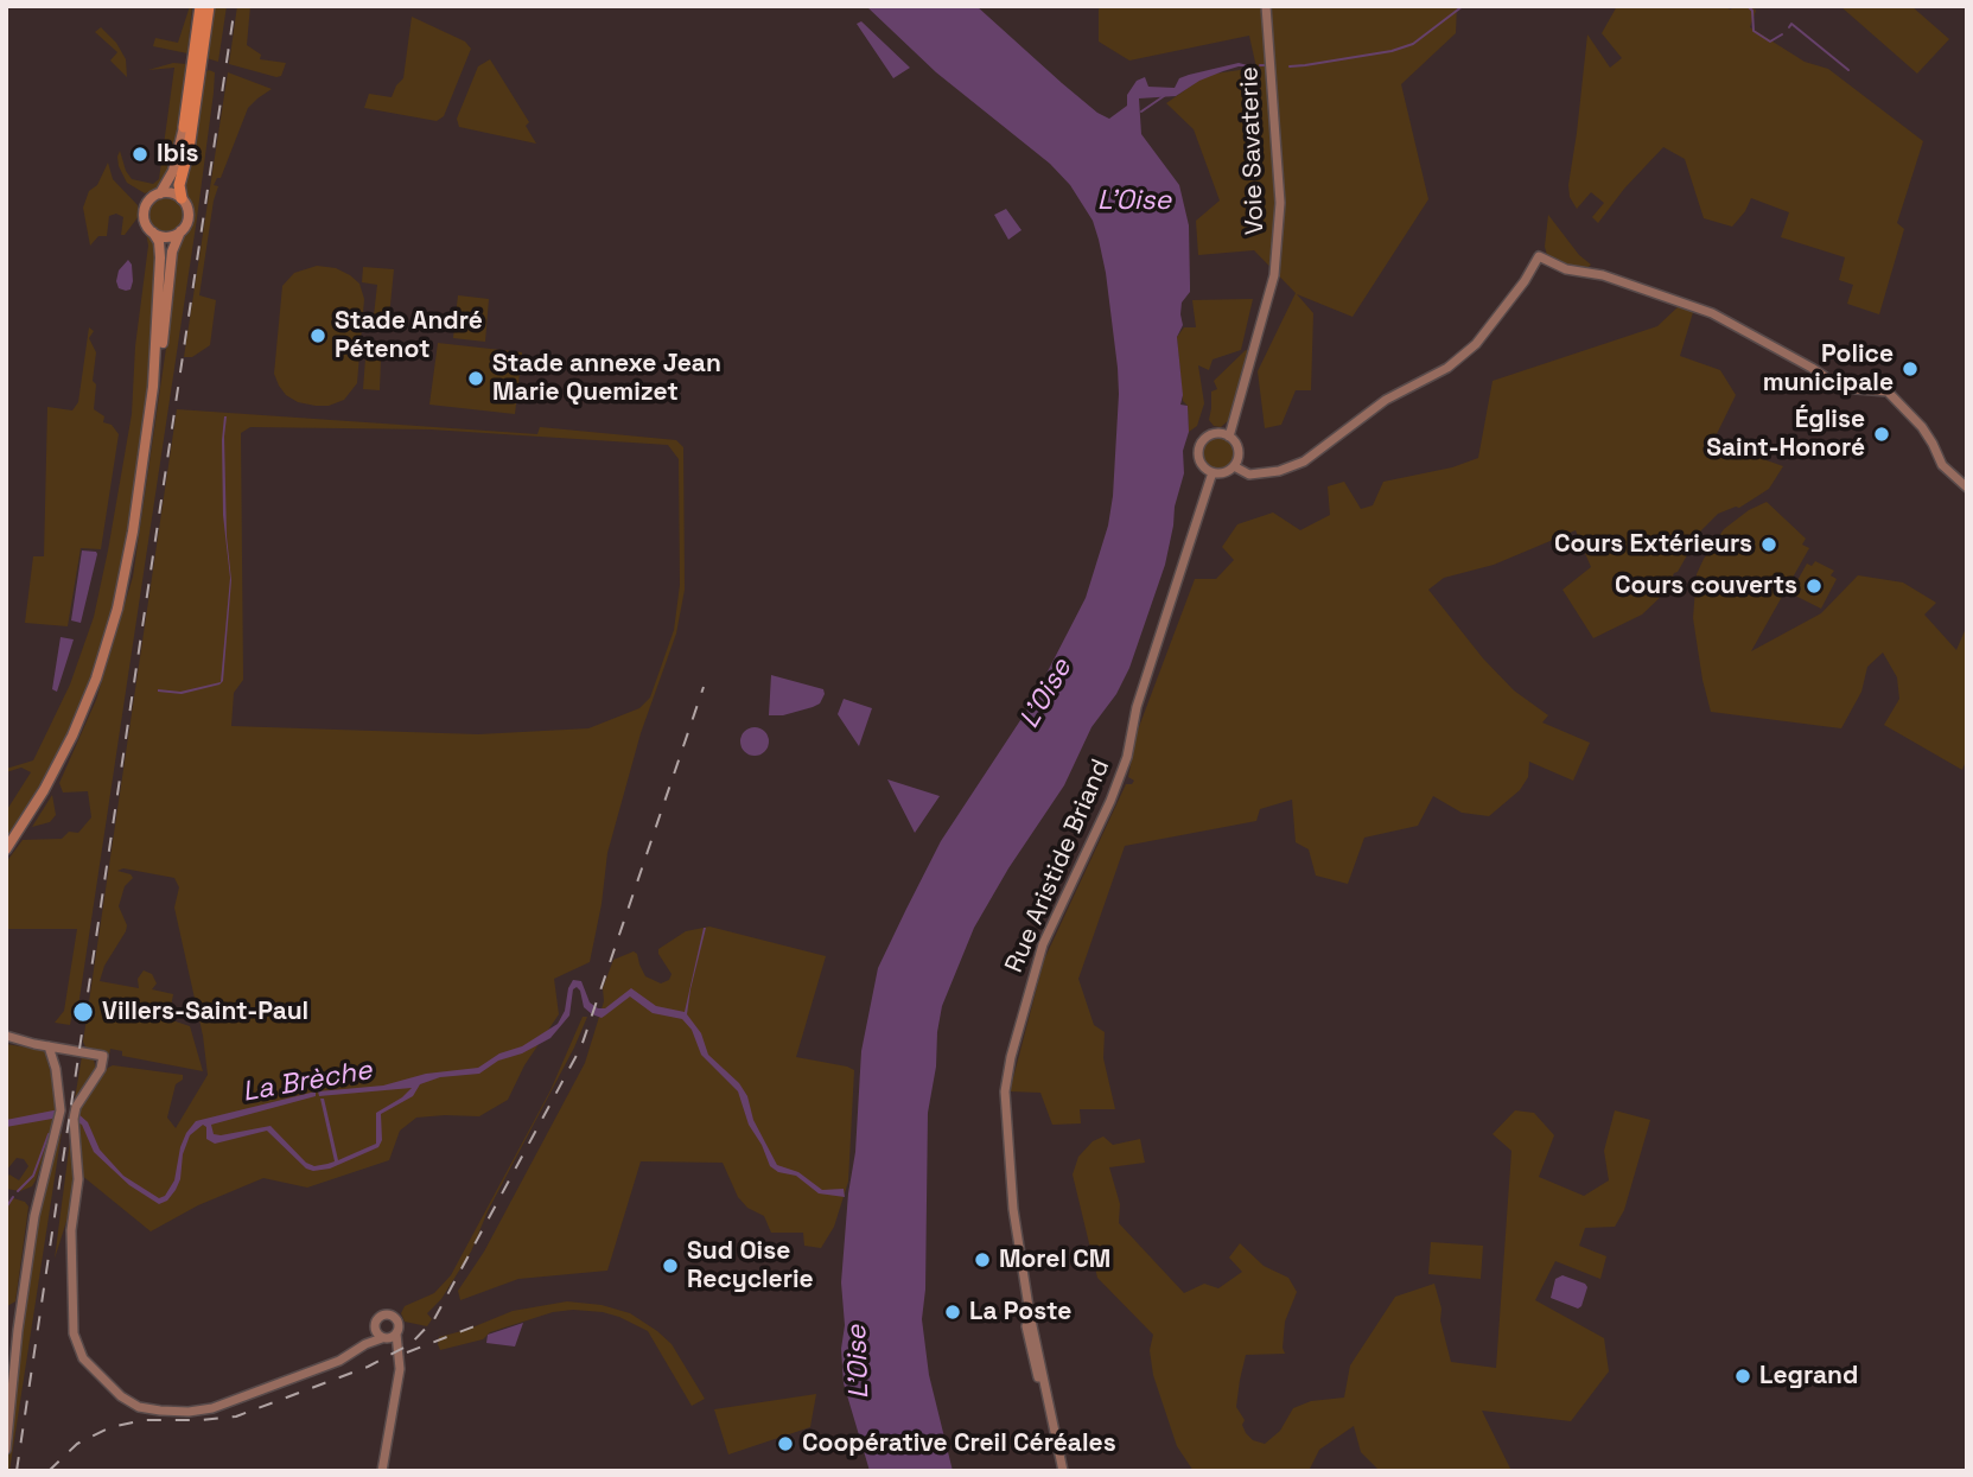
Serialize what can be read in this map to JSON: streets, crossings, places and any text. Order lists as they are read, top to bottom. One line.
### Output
{"streets":{"street":["Voie Savaterie","Rue Aristide Briand"]},"crossings":[["Voie Savaterie","Rue Aristide Briand"]],"water":["L’Oise","L'Oise","La Brèche"],"places":["Ibis","Stade André Pétenot","Police municipale","Stade annexe Jean Marie Quemizet","Église Saint-Honoré","Cours Extérieurs","Cours couverts","Villers-Saint-Paul","Morel CM","Sud Oise Recyclerie","La Poste","Legrand","Coopérative Creil Céréales"]}
